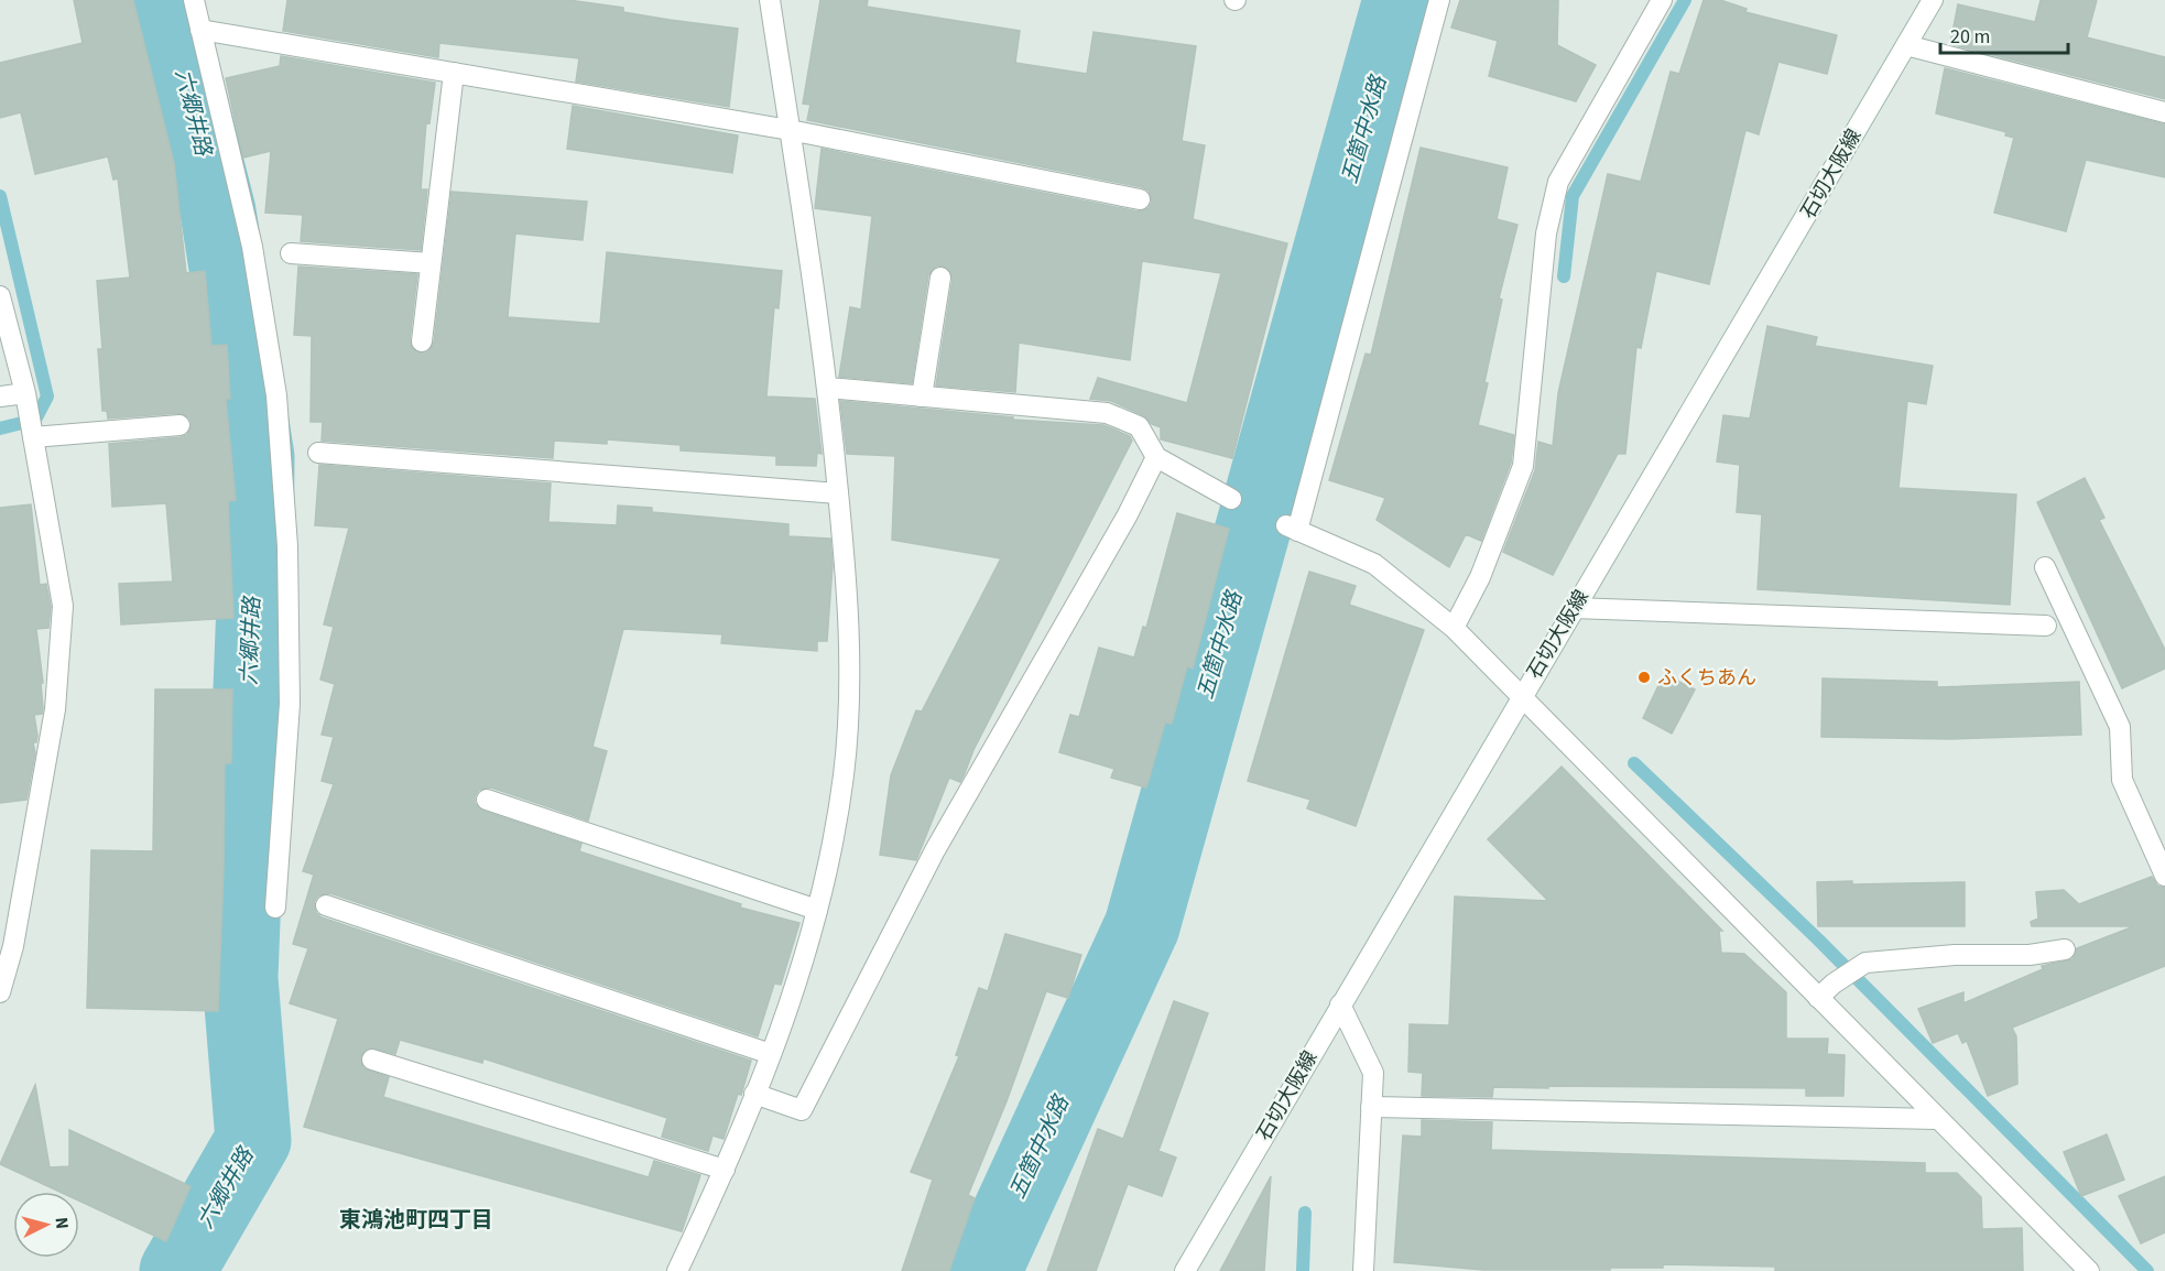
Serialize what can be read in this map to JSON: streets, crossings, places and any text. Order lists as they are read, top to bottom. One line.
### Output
{"streets":{"street":["石切大阪線"]},"districts":["東鴻池町四丁目"],"water":["六郷井路","五箇中水路"],"places":["ふくちあん"],"scale_bar":"20 m","north":"right"}
